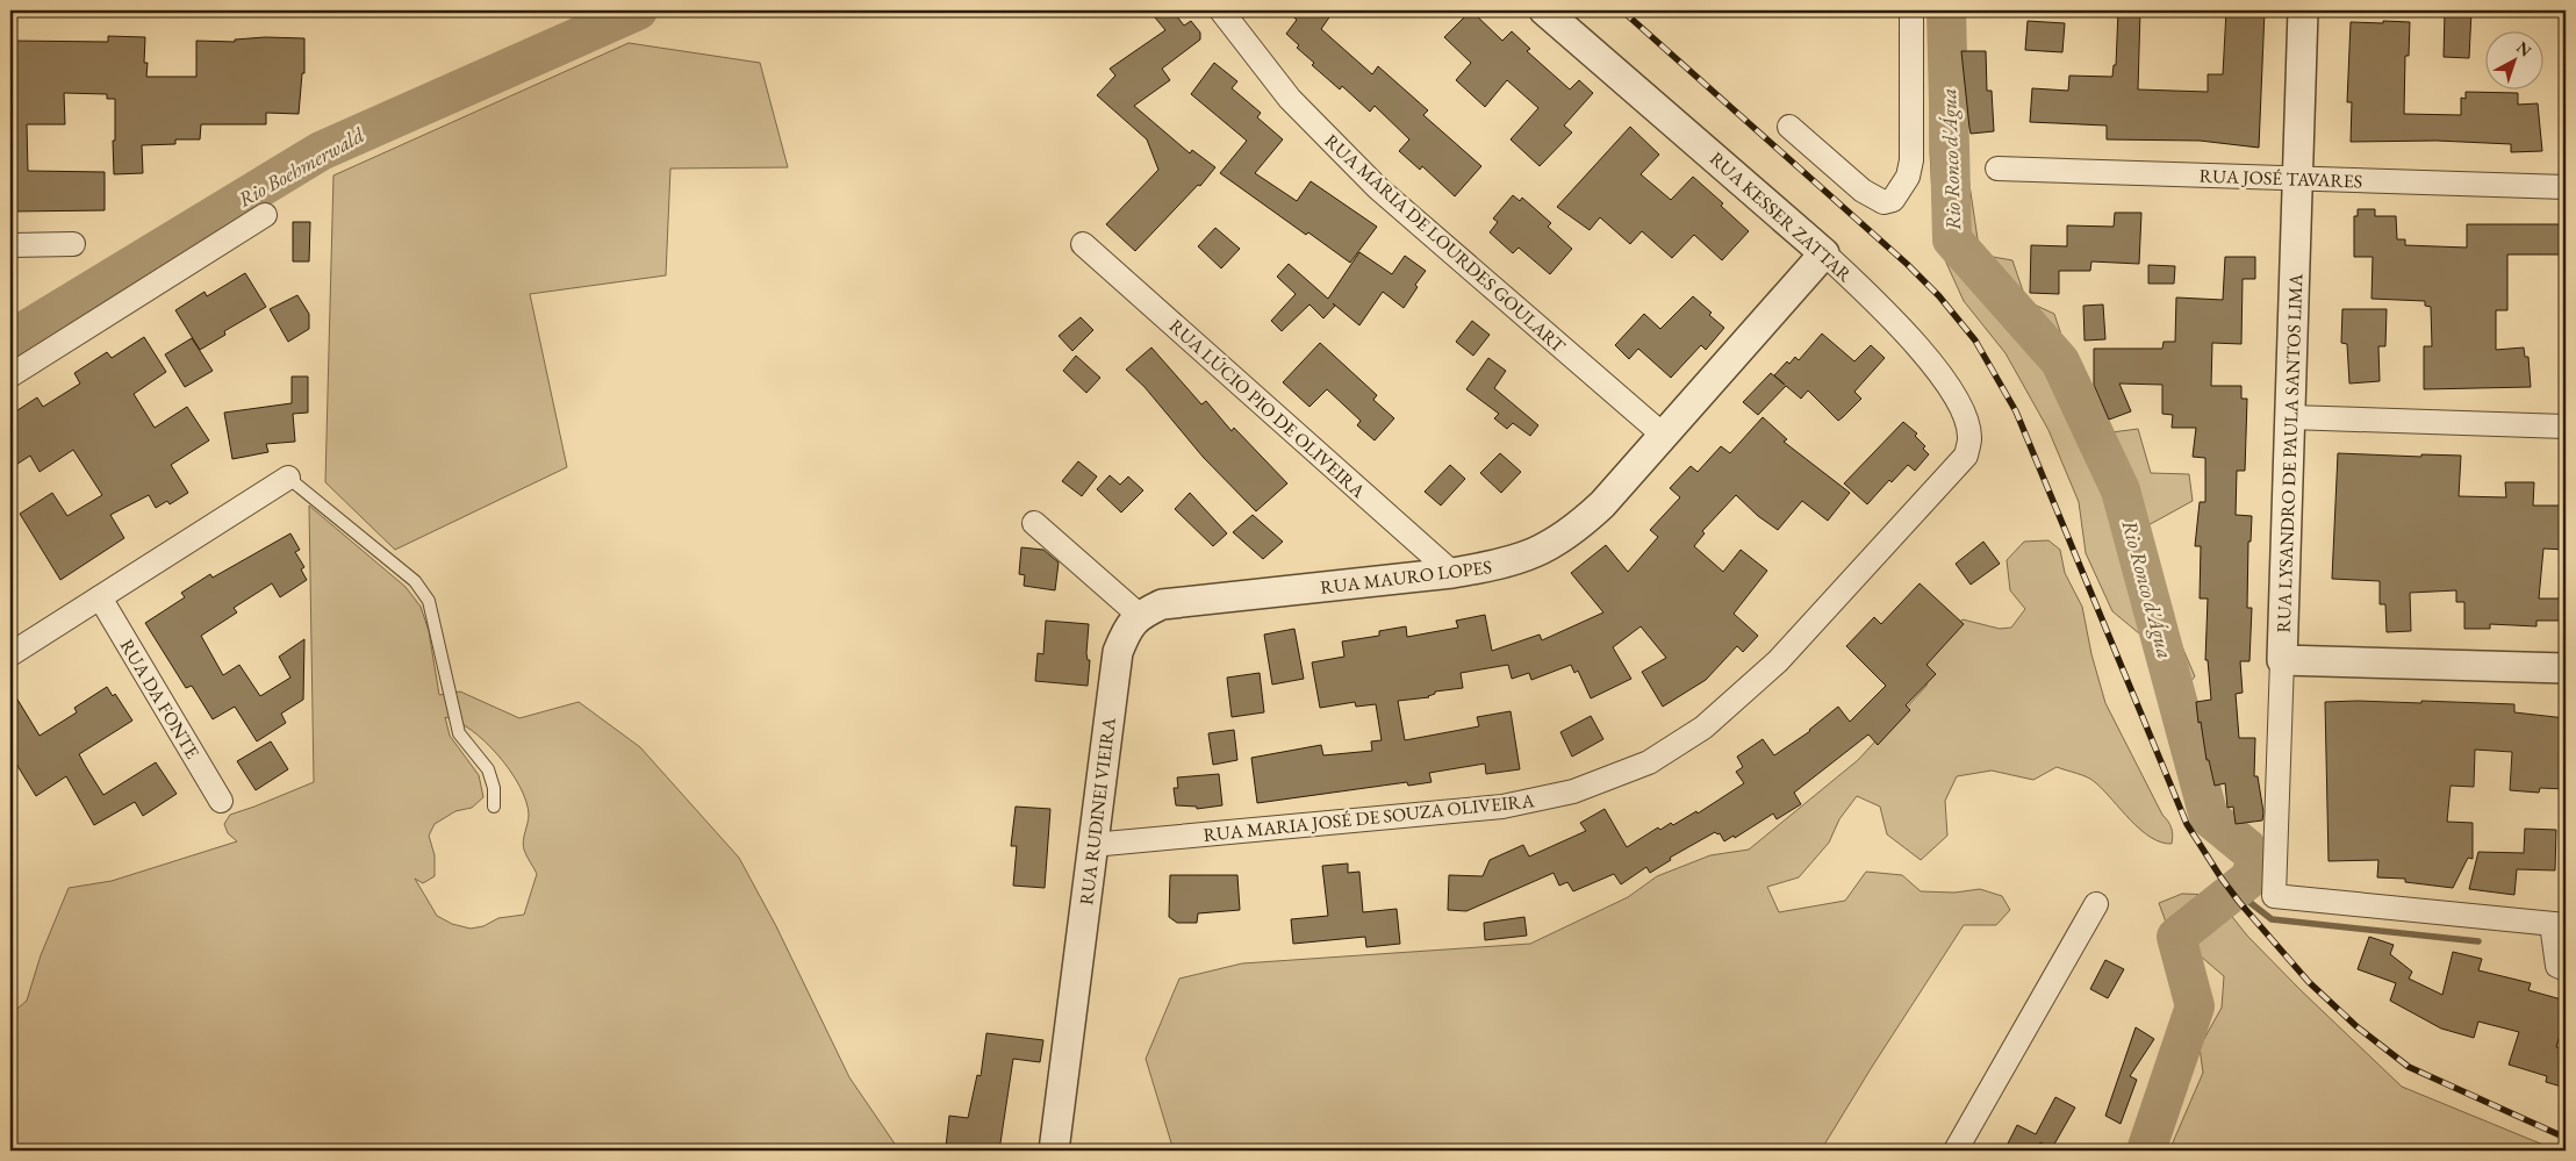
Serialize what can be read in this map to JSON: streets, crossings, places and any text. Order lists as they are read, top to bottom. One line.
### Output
{"streets":{"street":["RUA JOSÉ TAVARES","RUA KESSER ZATTAR","RUA MARIA DE LOURDES GOULART","RUA LÚCIO PIO DE OLIVEIRA","RUA LYSANDRO DE PAULA SANTOS LIMA","RUA MAURO LOPES","RUA DA FONTE","RUA RUDINEI VIEIRA","RUA MARIA JOSÉ DE SOUZA OLIVEIRA"]},"crossings":[["RUA JOSÉ TAVARES","RUA LYSANDRO DE PAULA SANTOS LIMA"],["RUA KESSER ZATTAR","RUA MAURO LOPES"],["RUA KESSER ZATTAR","RUA MARIA JOSÉ DE SOUZA OLIVEIRA"],["RUA MARIA DE LOURDES GOULART","RUA MAURO LOPES"],["RUA LÚCIO PIO DE OLIVEIRA","RUA MAURO LOPES"],["RUA MAURO LOPES","RUA RUDINEI VIEIRA"],["RUA RUDINEI VIEIRA","RUA MARIA JOSÉ DE SOUZA OLIVEIRA"]],"water":["Rio Ronco d'Água","Rio Boehmerwald"],"north":"top right"}
